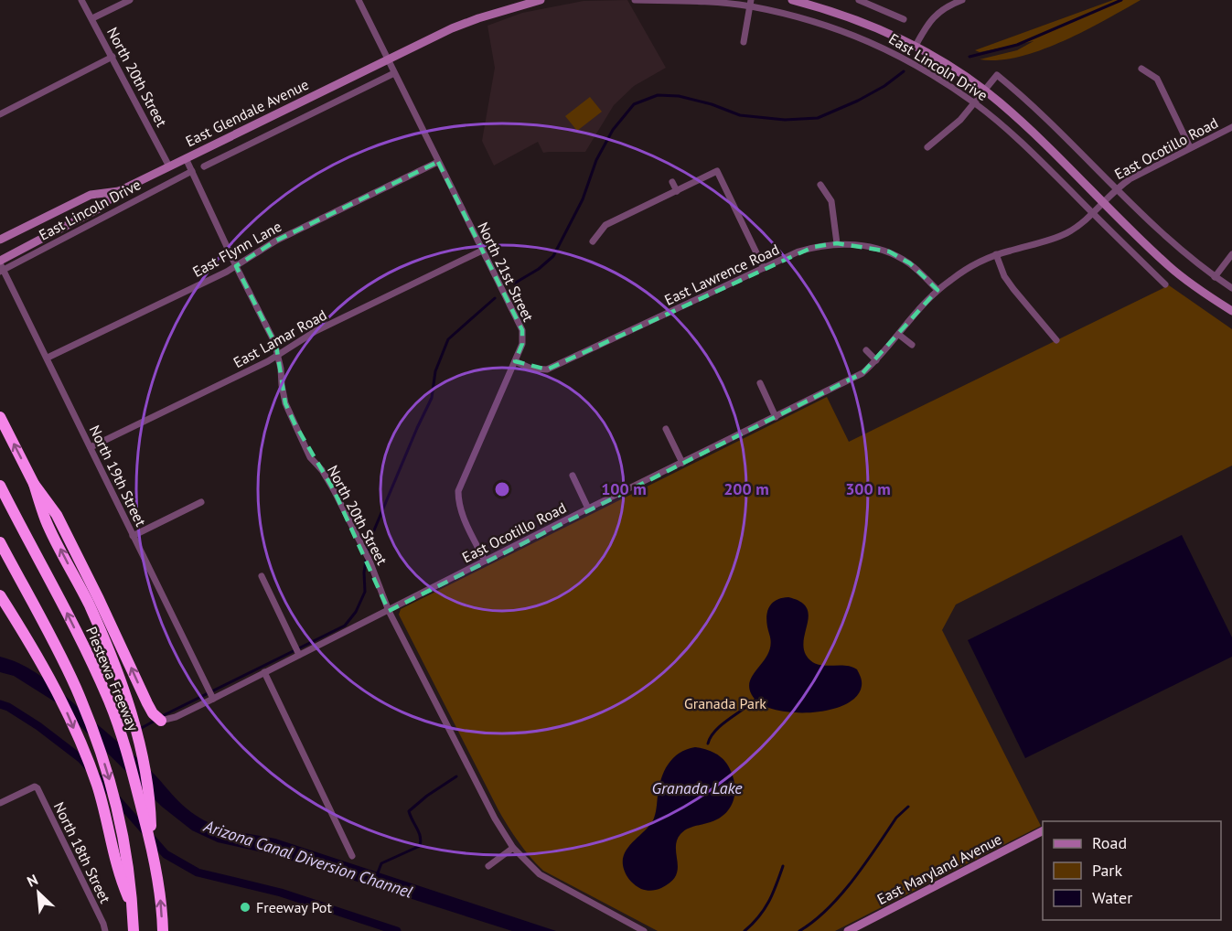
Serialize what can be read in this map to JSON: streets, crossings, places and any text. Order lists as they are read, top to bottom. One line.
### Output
{"streets":{"highway":["Piestewa Freeway"],"main road":["East Lincoln Drive","East Glendale Avenue","East Maryland Avenue"],"street":["North 20th Street","East Ocotillo Road","East Flynn Lane","North 21st Street","East Lawrence Road","East Lamar Road","North 19th Street","North 18th Street"]},"crossings":[["East Lincoln Drive","North 20th Street"],["East Lincoln Drive","East Glendale Avenue"],["East Lincoln Drive","East Ocotillo Road"],["East Lincoln Drive","North 19th Street"],["North 20th Street","East Glendale Avenue"],["North 20th Street","East Ocotillo Road"],["North 20th Street","East Flynn Lane"],["North 20th Street","East Lamar Road"],["East Glendale Avenue","North 21st Street"],["East Glendale Avenue","North 19th Street"],["East Ocotillo Road","North 21st Street"],["East Ocotillo Road","East Lawrence Road"],["East Ocotillo Road","North 19th Street"],["East Flynn Lane","North 21st Street"],["East Flynn Lane","North 19th Street"],["North 21st Street","East Lawrence Road"],["North 21st Street","East Lamar Road"],["East Lamar Road","North 19th Street"]],"water":["Granada Lake","Arizona Canal Diversion Channel"],"parks":["Granada Park"],"places":["Freeway Pot"],"legend":["Road","Park","Water"],"north":"top left","rings":["100 m","200 m","300 m"]}
